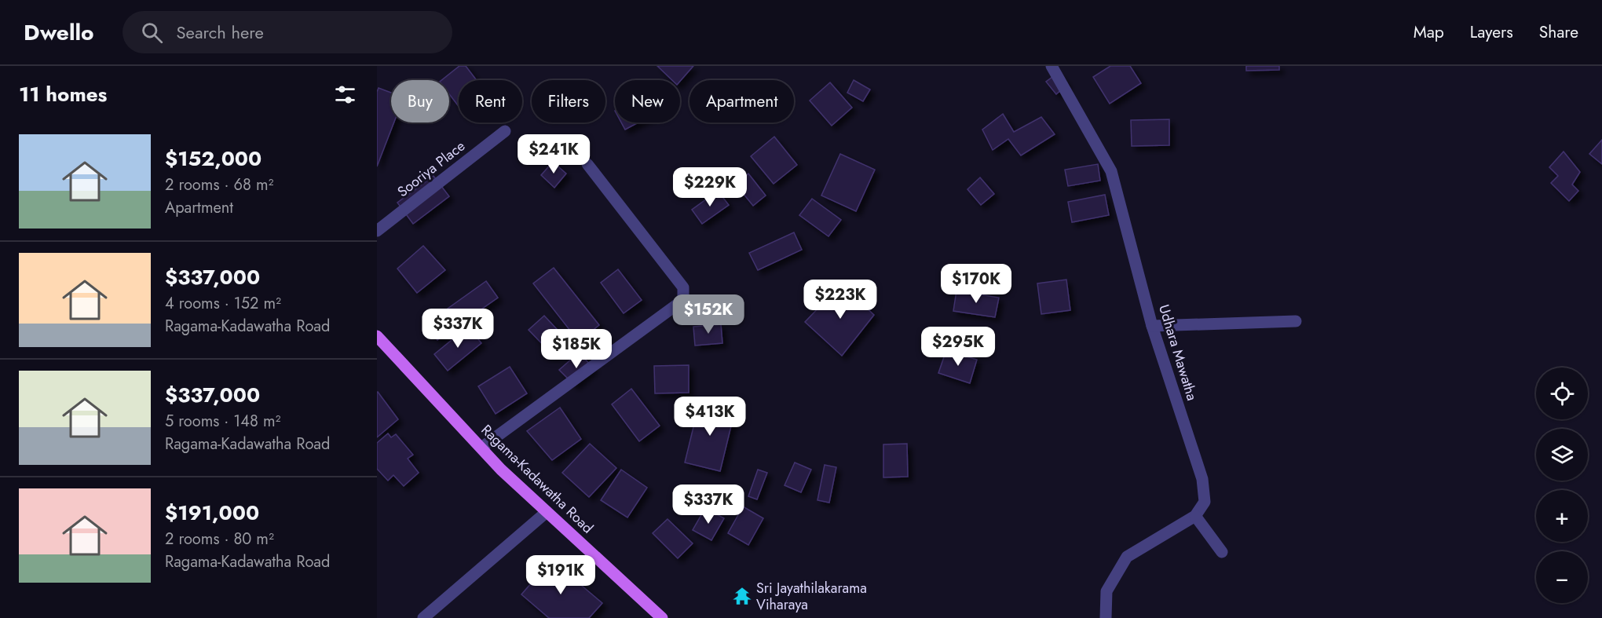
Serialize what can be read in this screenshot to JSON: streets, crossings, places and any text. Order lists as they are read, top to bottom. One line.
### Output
{"streets":{"main road":["Ragama-Kadawatha Road"],"street":["Sooriya Place","Udhara Mawatha"]},"places":{"temple":["Sri Jayathilakarama Viharaya"]},"page":{"header":"Dwello","search":"Search here","nav":["Map","Layers","Share"],"heading":"11 homes","chip":["Buy","Rent","Filters","New","Apartment"],"list":[{"name":"$152,000","note":"2 rooms · 68 m² · Apartment"},{"name":"$337,000","note":"4 rooms · 152 m² · Ragama-Kadawatha Road"},{"name":"$337,000","note":"5 rooms · 148 m² · Ragama-Kadawatha Road"},{"name":"$191,000","note":"2 rooms · 80 m² · Ragama-Kadawatha Road"}],"price":["$241K","$229K","$170K","$223K","$152K","$337K","$295K","$185K","$413K","$337K","$191K"],"map_buttons":["+","−"]}}
